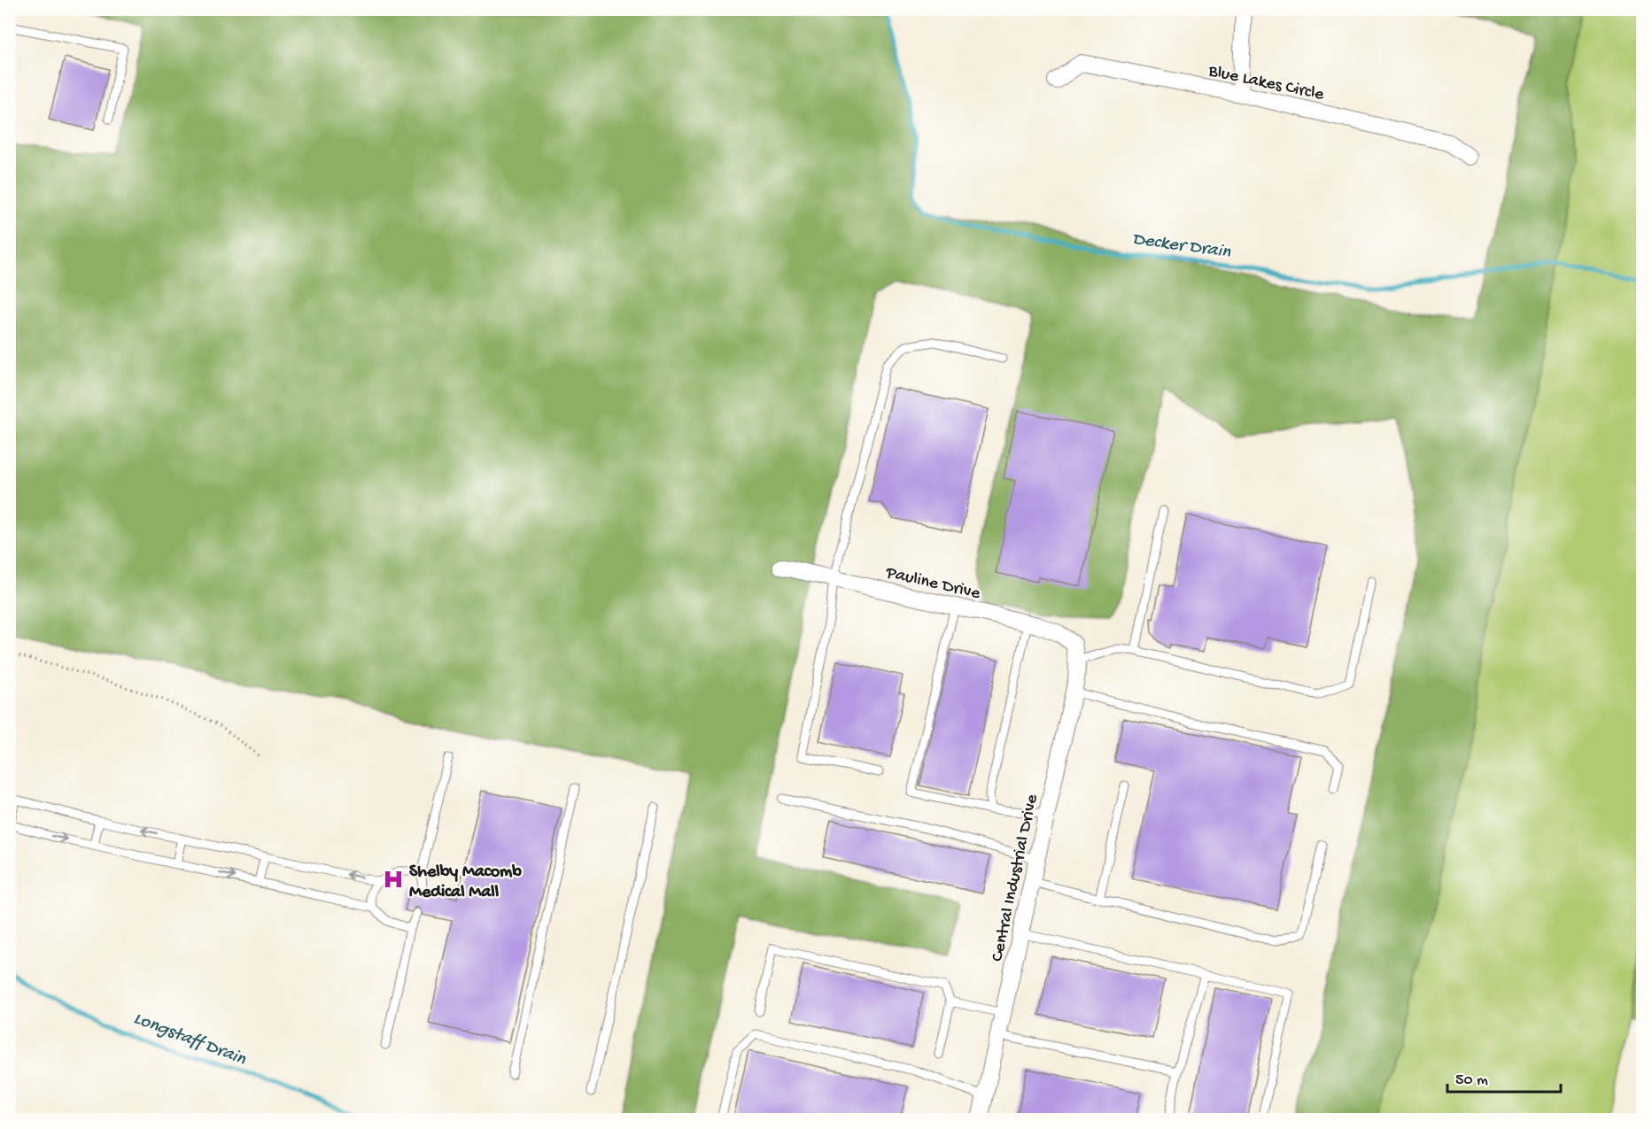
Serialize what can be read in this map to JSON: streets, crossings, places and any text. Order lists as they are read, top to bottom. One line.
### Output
{"streets":{"street":["Blue Lakes Circle","Pauline Drive","Central Industrial Drive"]},"crossings":[["Pauline Drive","Central Industrial Drive"]],"water":["Decker Drain","Longstaff Drain"],"places":{"hospital":["Shelby Macomb Medical Mall"]},"scale_bar":"50 m"}
